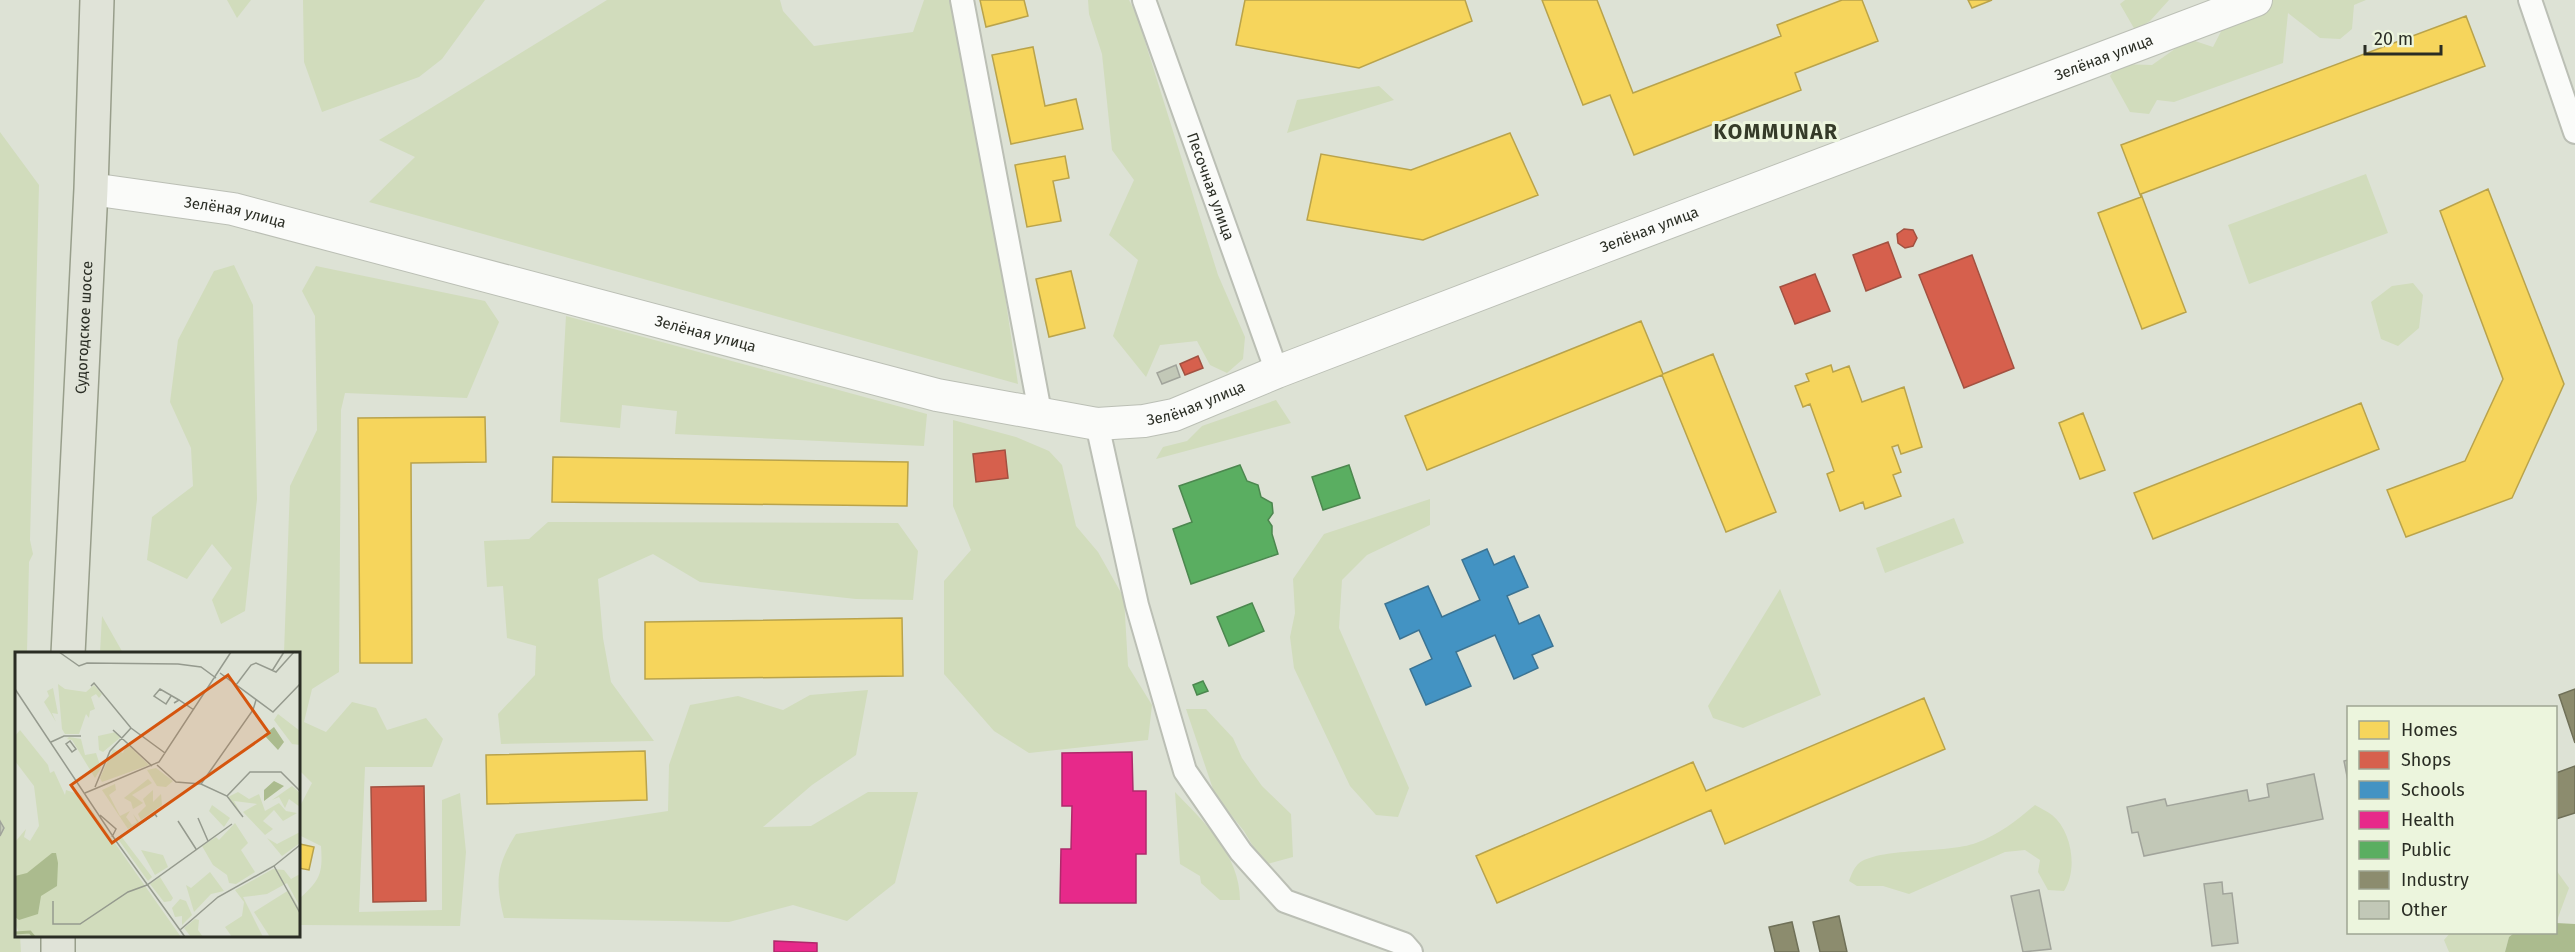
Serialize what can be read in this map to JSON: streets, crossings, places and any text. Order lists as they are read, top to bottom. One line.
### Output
{"streets":{"main road":["Судогодское шоссе"],"street":["Зелёная улица","Песочная улица"]},"crossings":[["Зелёная улица","Песочная улица"],["Зелёная улица","Судогодское шоссе"]],"districts":["KOMMUNAR"],"legend":["Homes","Shops","Schools","Health","Public","Industry","Other"],"scale_bar":"20 m"}
